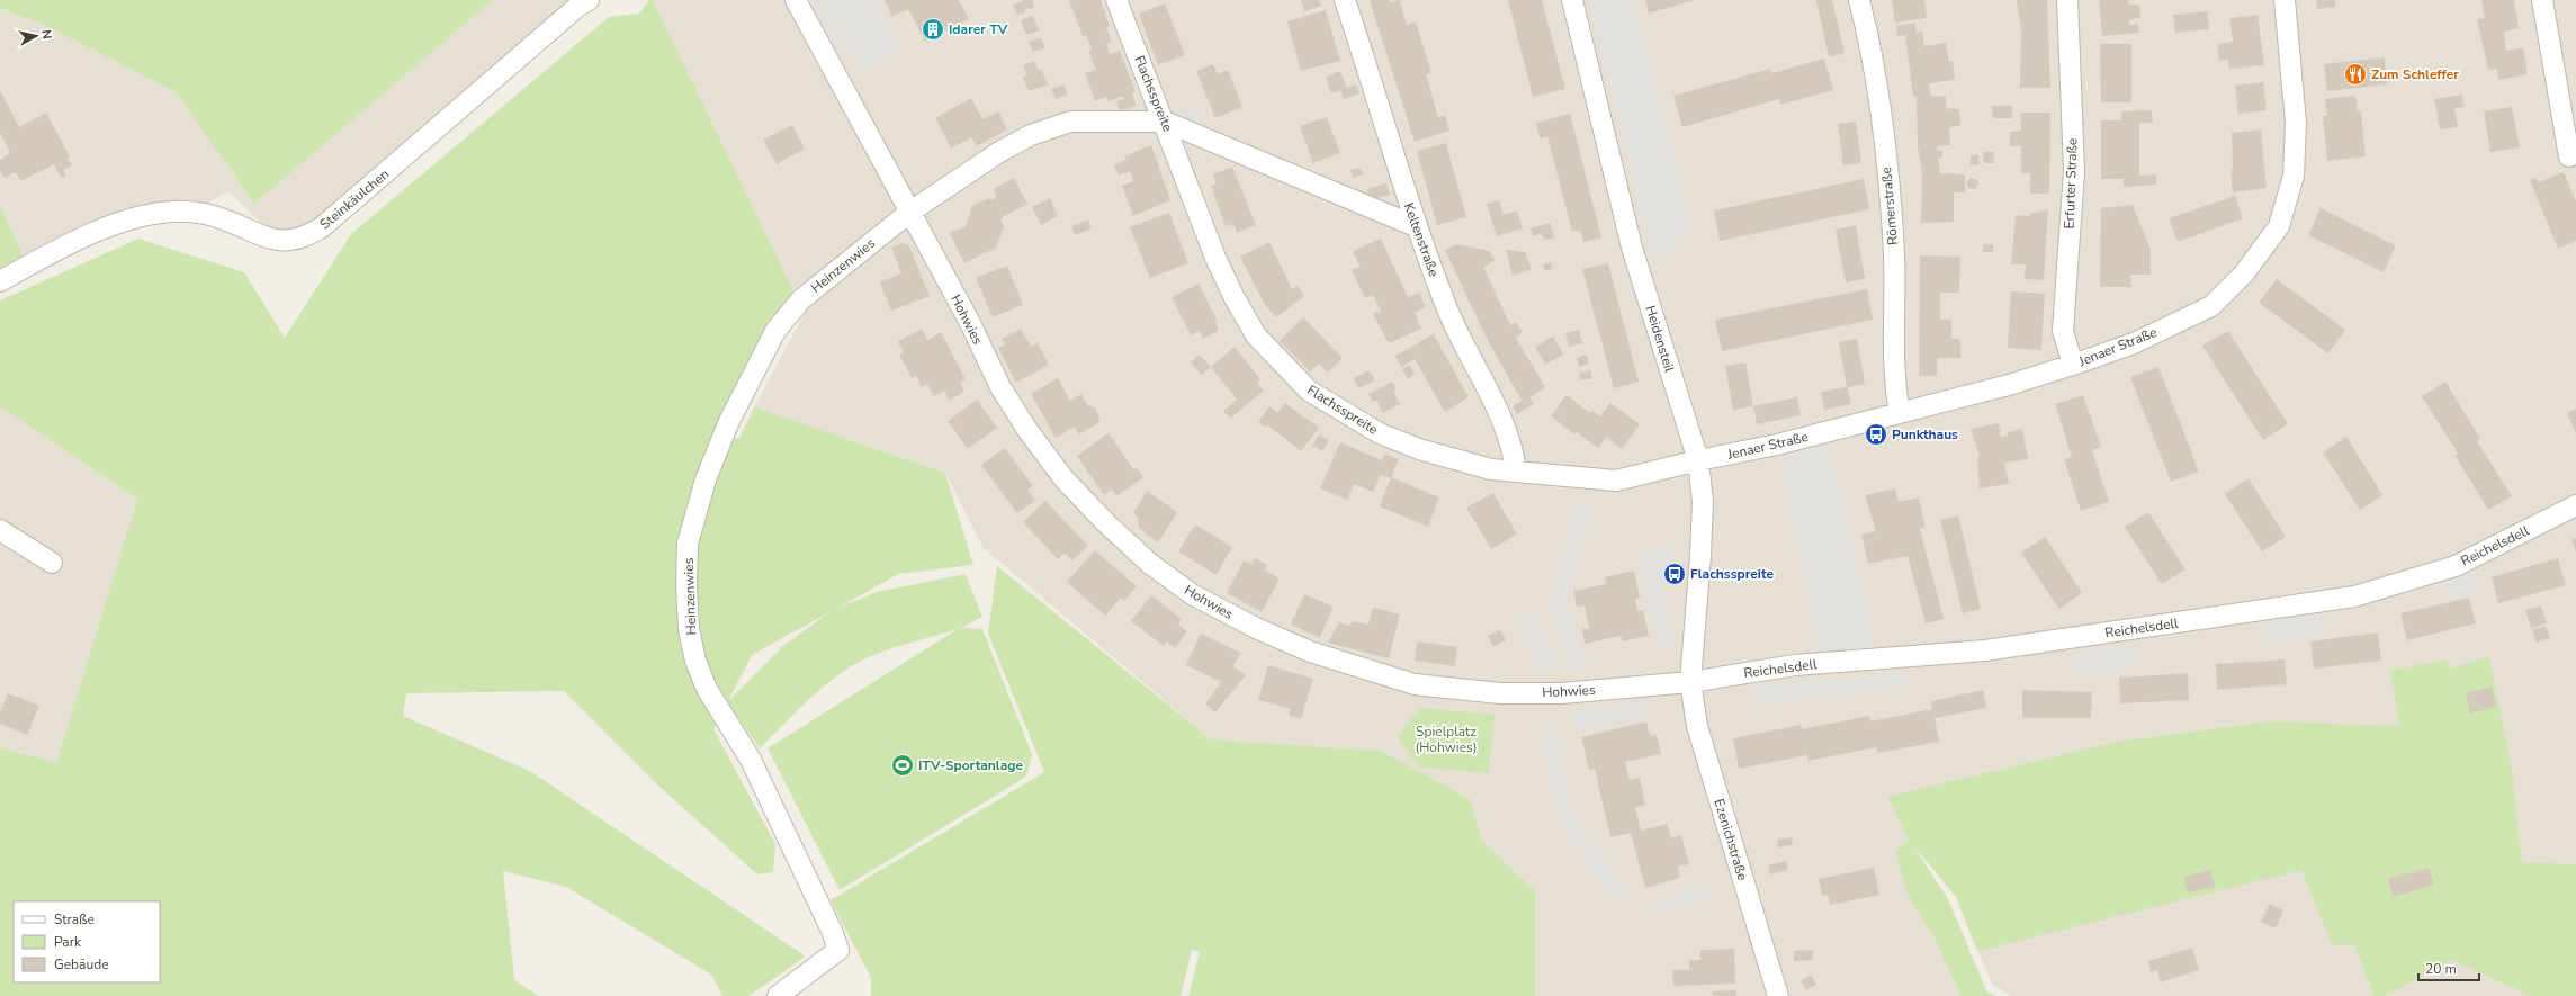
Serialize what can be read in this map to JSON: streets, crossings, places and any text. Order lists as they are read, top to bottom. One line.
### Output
{"streets":{"street":["Flachsspreite","Erfurter Straße","Steinkäulchen","Römerstraße","Keltenstraße","Heinzenwies","Hohwies","Heidensteil","Jenaer Straße","Reichelsdell","Ezenichstraße"]},"crossings":[["Flachsspreite","Keltenstraße"],["Flachsspreite","Heidensteil"],["Flachsspreite","Jenaer Straße"],["Erfurter Straße","Jenaer Straße"],["Römerstraße","Jenaer Straße"],["Heinzenwies","Hohwies"],["Hohwies","Heidensteil"],["Hohwies","Reichelsdell"],["Hohwies","Ezenichstraße"],["Heidensteil","Jenaer Straße"],["Heidensteil","Reichelsdell"],["Heidensteil","Ezenichstraße"],["Reichelsdell","Ezenichstraße"]],"parks":["Spielplatz (Hohwies)"],"places":{"building":["Idarer TV"],"restaurant":["Zum Schleffer"],"bus stop":["Punkthaus","Flachsspreite"],"sports":["ITV-Sportanlage"]},"legend":["Straße","Park","Gebäude"],"scale_bar":"20 m","north":"right"}
